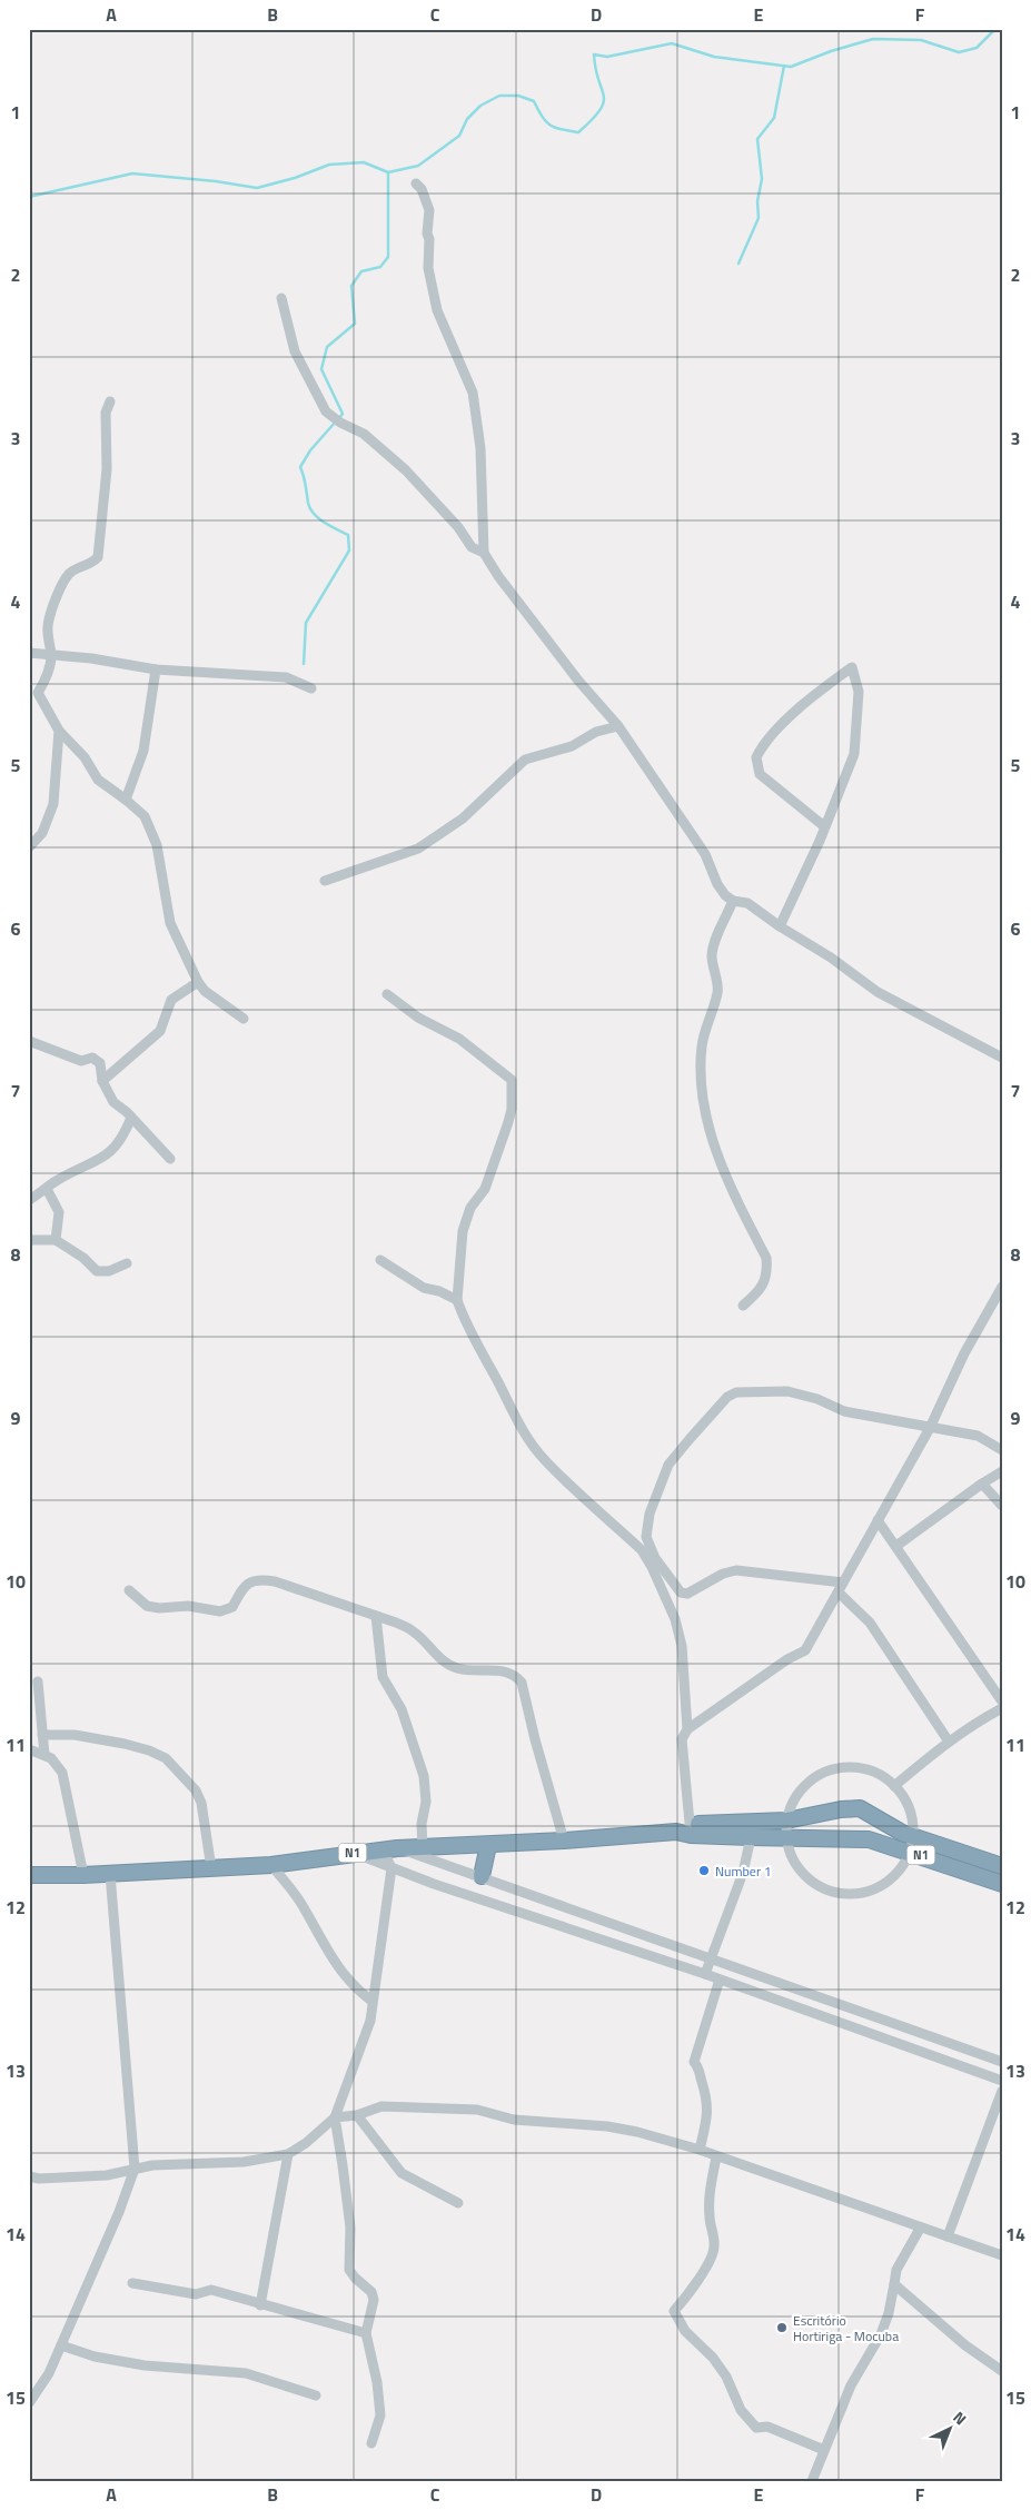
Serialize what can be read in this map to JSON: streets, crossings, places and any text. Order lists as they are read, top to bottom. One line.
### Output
{"streets":{"highway":["N1"]},"places":["Number 1","Escritório Hortiriga - Mocuba"],"north":"top right","grid":{"columns":["A","B","C","D","E","F"],"rows":["1","2","3","4","5","6","7","8","9","10","11","12","13","14","15"]}}
